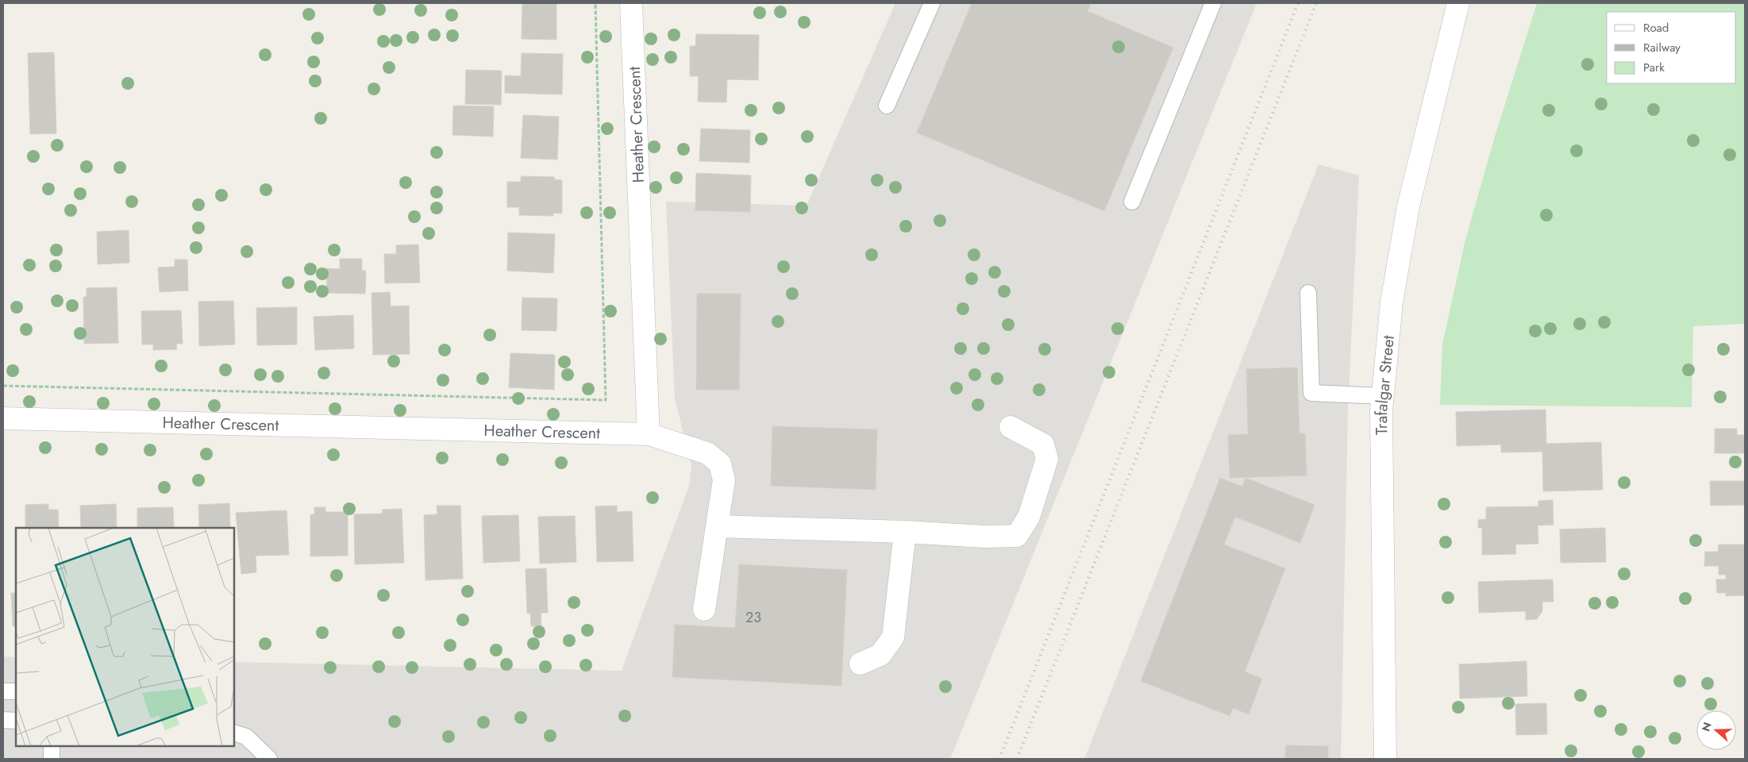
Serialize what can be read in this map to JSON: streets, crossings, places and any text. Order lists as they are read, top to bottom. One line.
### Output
{"streets":{"street":["Heather Crescent","Trafalgar Street"]},"house_numbers":["23"],"legend":["Road","Railway","Park"],"north":"left"}
